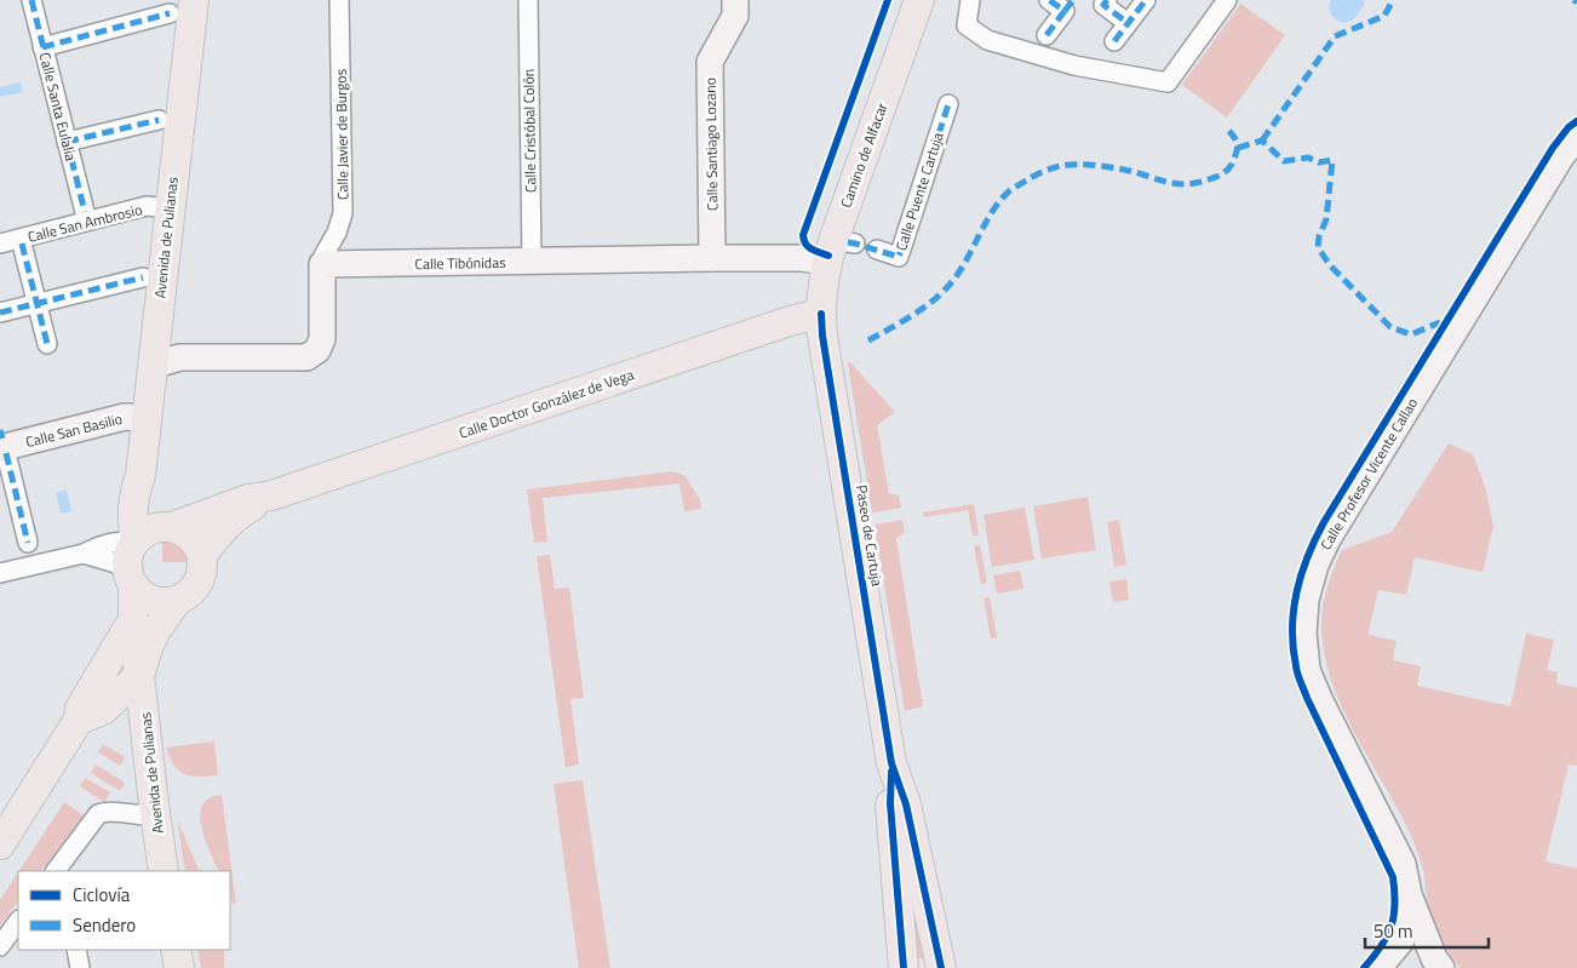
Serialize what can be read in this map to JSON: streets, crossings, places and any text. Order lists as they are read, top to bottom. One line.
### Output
{"streets":{"main road":["Camino de Alfacar","Avenida de Pulianas","Calle Doctor González de Vega","Paseo de Cartuja"],"street":["Calle Santa Eulalia","Calle Cristóbal Colón","Calle Javier de Burgos","Calle Santiago Lozano","Calle Puente Cartuja","Calle San Ambrosio","Calle Tibónidas","Calle San Basilio","Calle Profesor Vicente Callao"]},"crossings":[["Calle Cristóbal Colón","Calle Tibónidas"],["Calle Javier de Burgos","Calle Tibónidas"],["Calle Santiago Lozano","Calle Tibónidas"],["Camino de Alfacar","Calle Tibónidas"],["Camino de Alfacar","Calle Doctor González de Vega"],["Camino de Alfacar","Paseo de Cartuja"],["Calle San Ambrosio","Avenida de Pulianas"],["Avenida de Pulianas","Calle Doctor González de Vega"],["Avenida de Pulianas","Calle San Basilio"],["Calle Doctor González de Vega","Paseo de Cartuja"]],"legend":["Ciclovía","Sendero"],"scale_bar":"50 m"}
